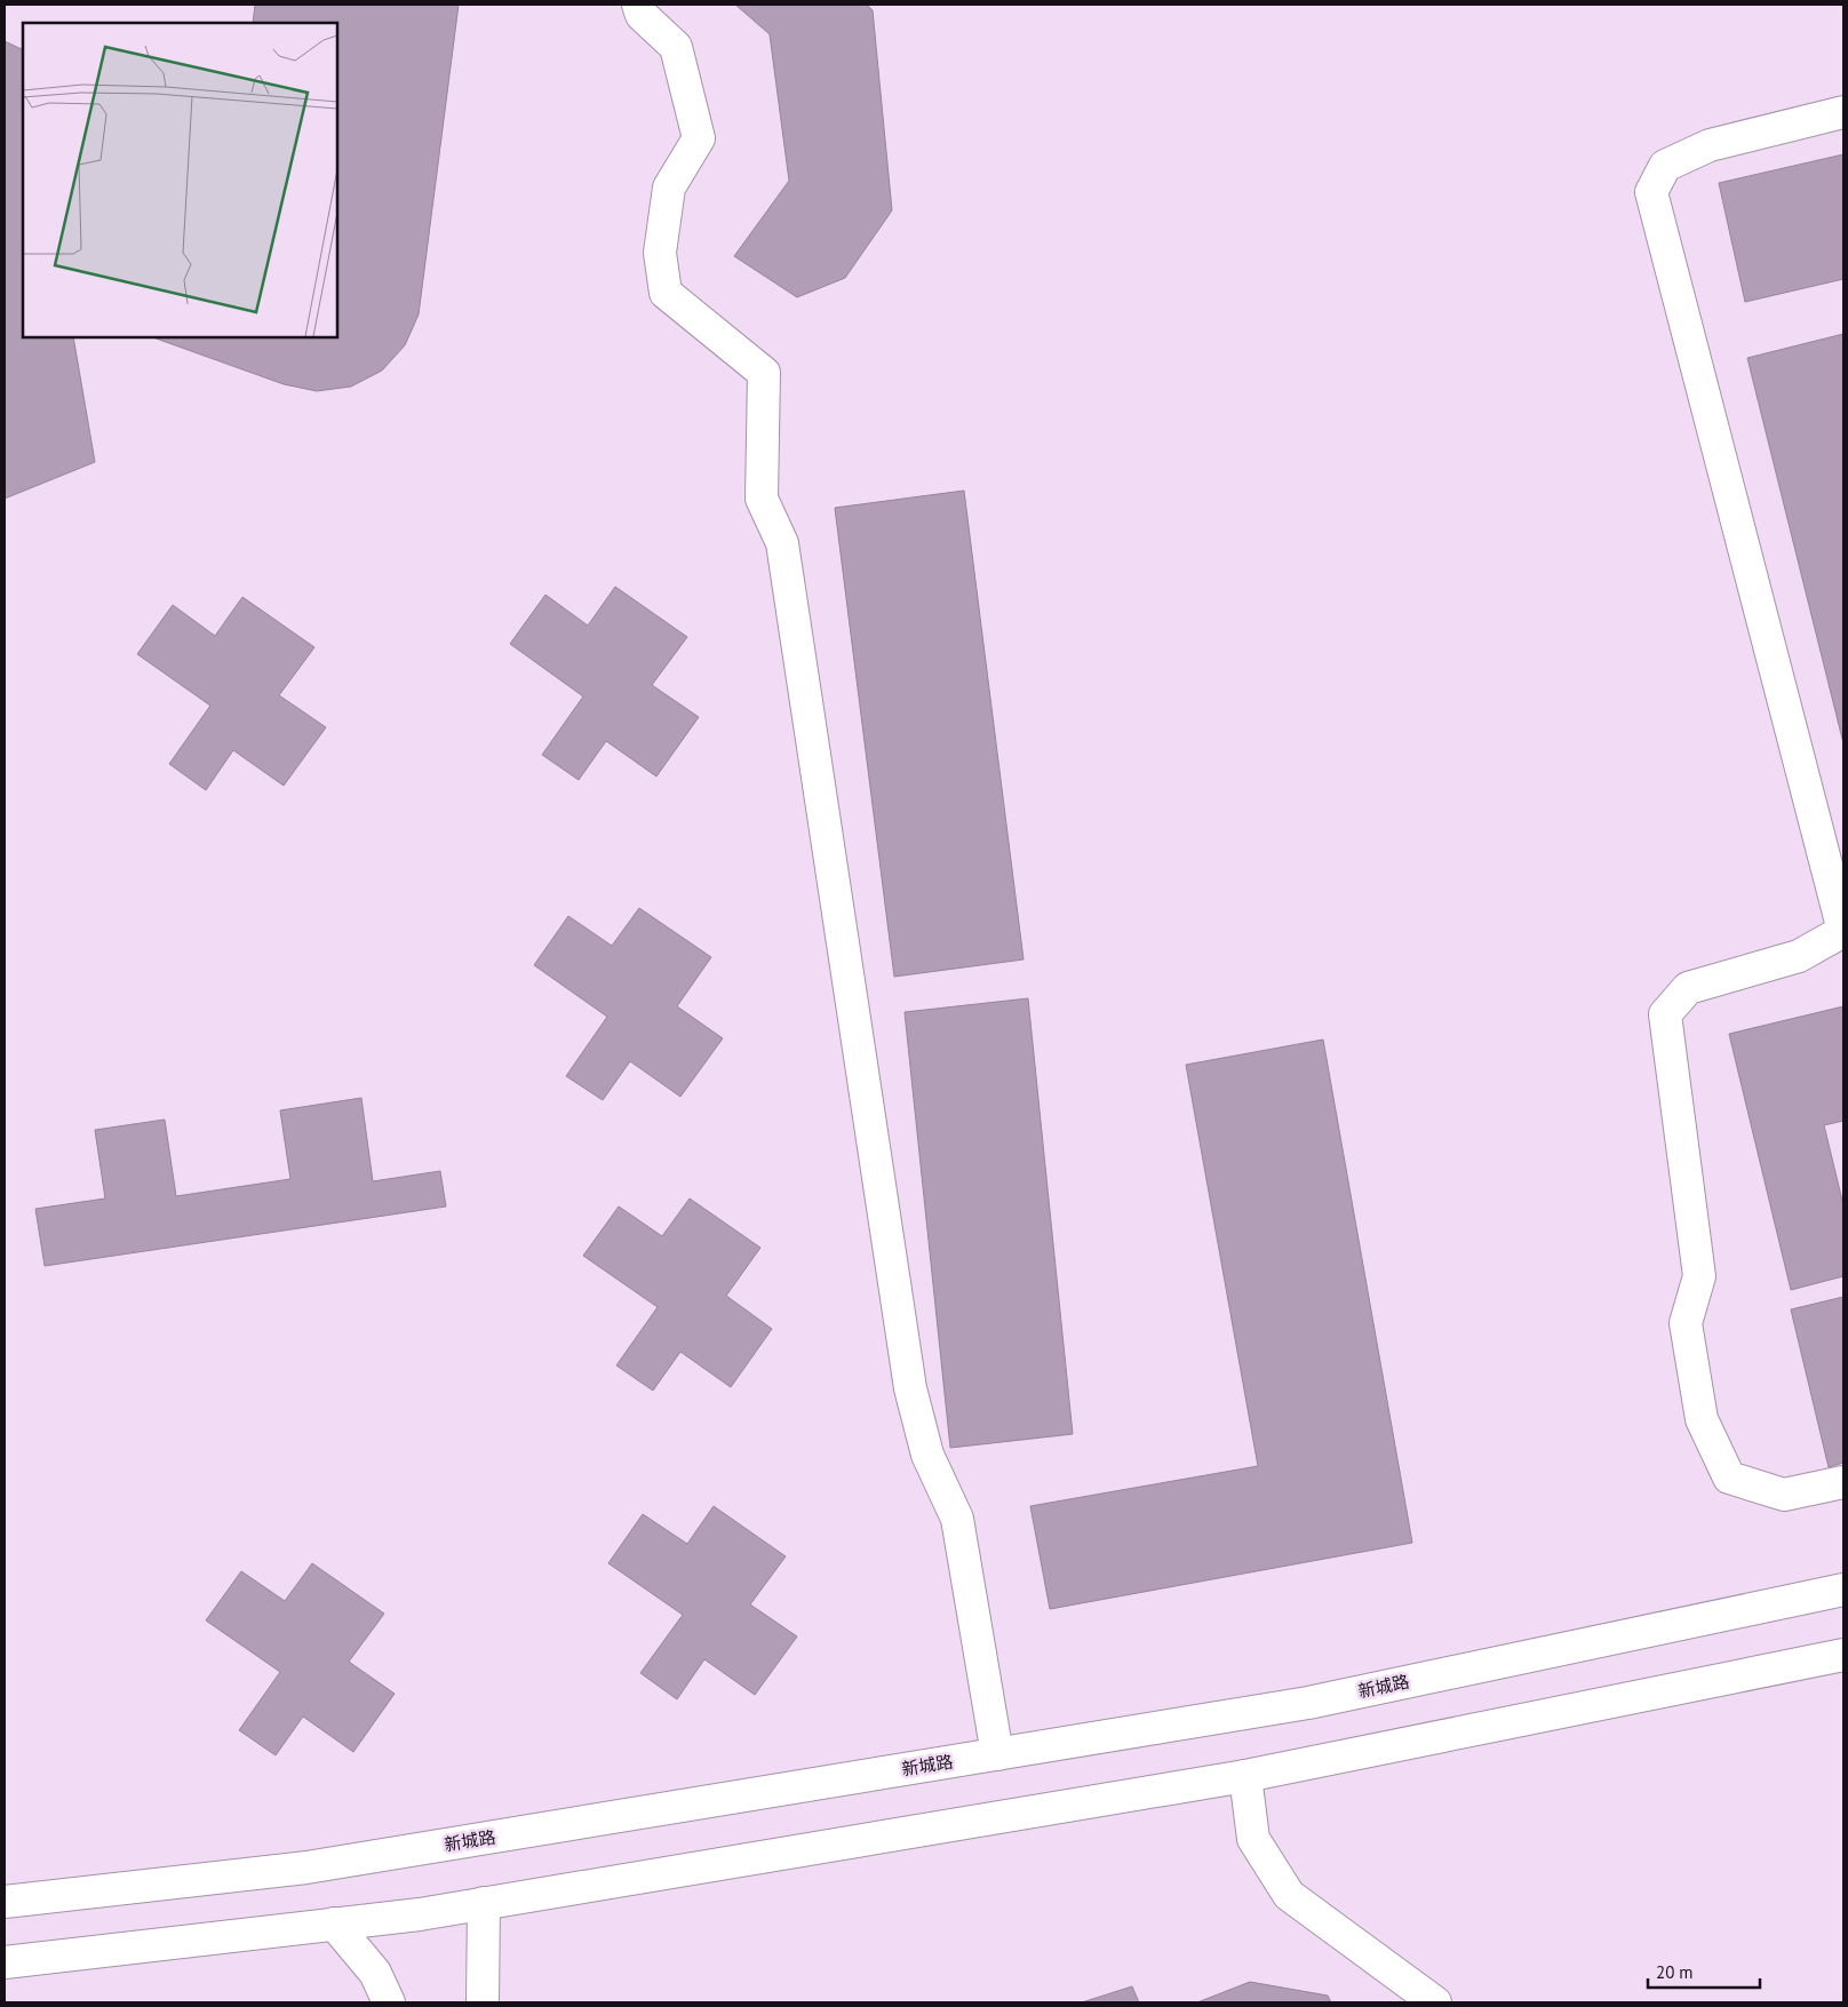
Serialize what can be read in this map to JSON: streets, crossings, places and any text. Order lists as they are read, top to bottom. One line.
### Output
{"streets":{"main road":["新城路"]},"scale_bar":"20 m"}
